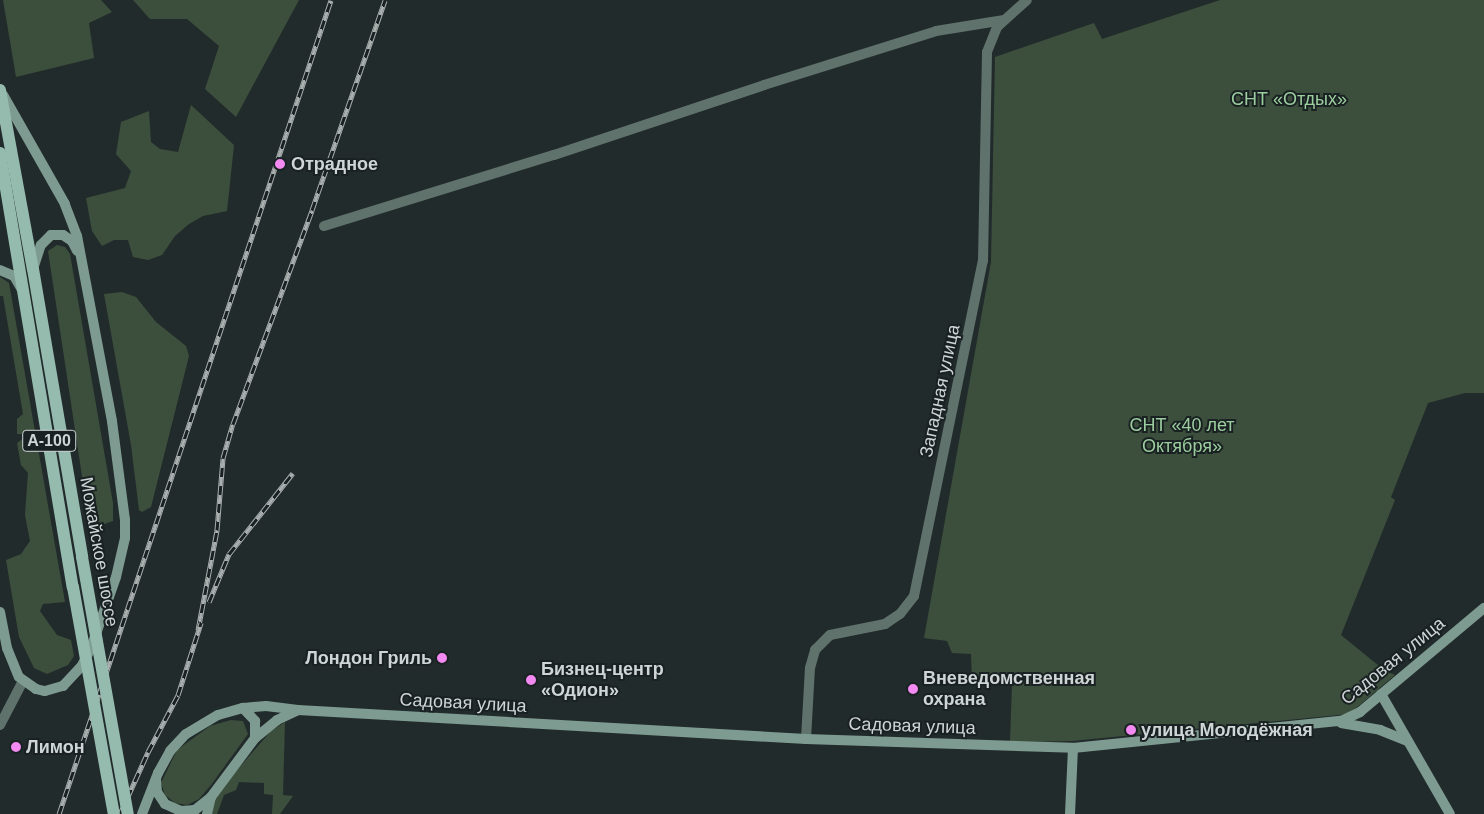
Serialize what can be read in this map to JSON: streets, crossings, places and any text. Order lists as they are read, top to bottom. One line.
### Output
{"streets":{"main road":["А-100","Можайское шоссе"],"street":["Западная улица","Садовая улица"]},"crossings":[["Западная улица","Садовая улица"]],"parks":["СНТ «Отдых»","СНТ «40 лет Октября»"],"places":["Отрадное","Лондон Гриль","Бизнец-центр «Одион»","Вневедомственная охрана","улица Молодёжная","Лимон"]}
